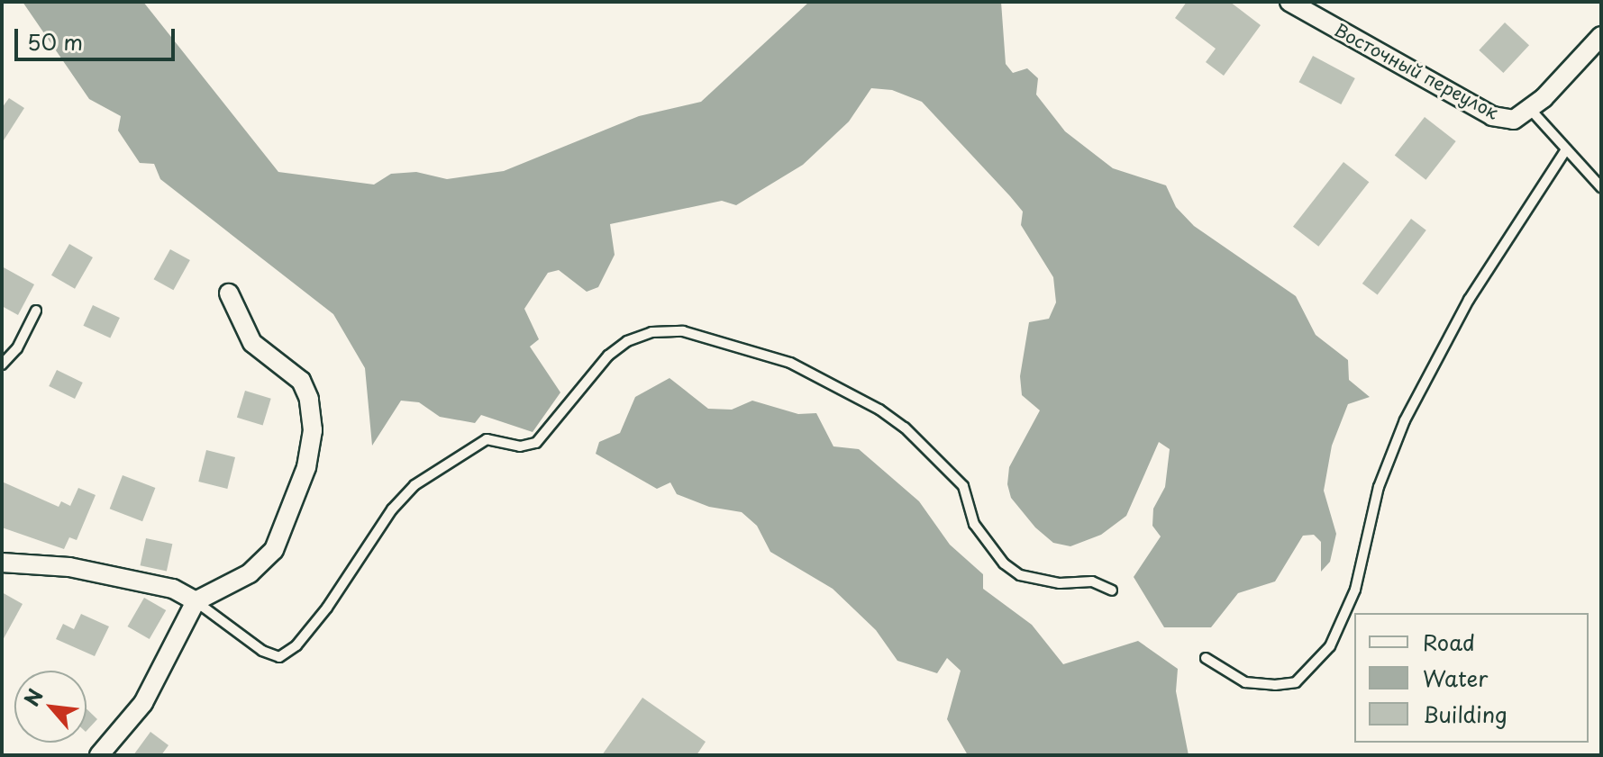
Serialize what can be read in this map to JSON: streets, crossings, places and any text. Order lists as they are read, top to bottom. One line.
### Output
{"streets":{"street":["Восточный переулок"]},"legend":["Road","Water","Building"],"scale_bar":"50 m","north":"top left"}
